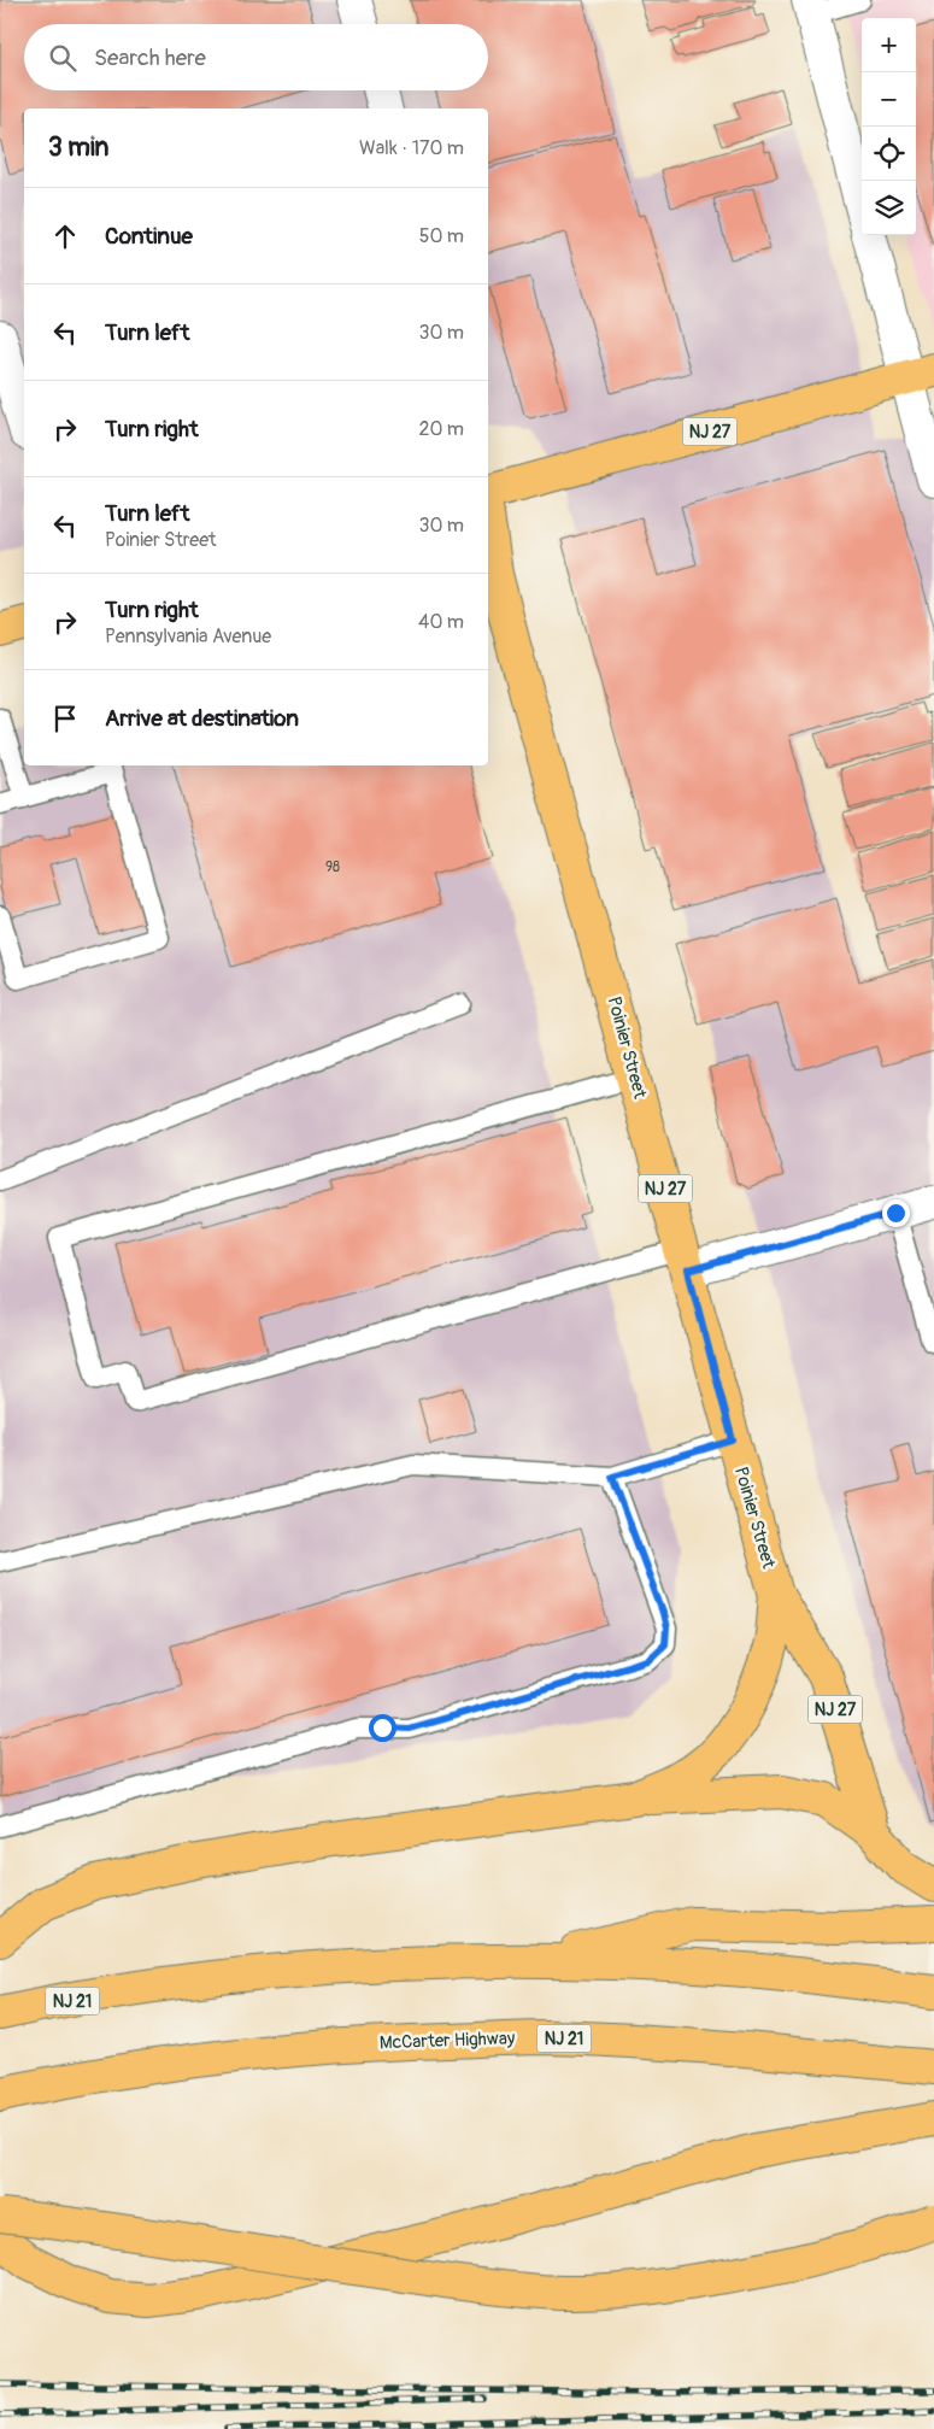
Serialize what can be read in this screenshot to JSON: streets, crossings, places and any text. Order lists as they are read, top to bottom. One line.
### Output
{"streets":{"main road":["NJ 27","Poinier Street","NJ 21","McCarter Highway"]},"crossings":[["NJ 27","Poinier Street"]],"house_numbers":["98"],"page":{"map_buttons":["+","−"],"search":"Search here","heading":["3 min","Walk · 170 m"],"list":[["Continue","50 m"],["Turn left","30 m"],["Turn right","20 m"],["Turn left","Poinier Street","30 m"],["Turn right","Pennsylvania Avenue","40 m"],"Arrive at destination"]}}
